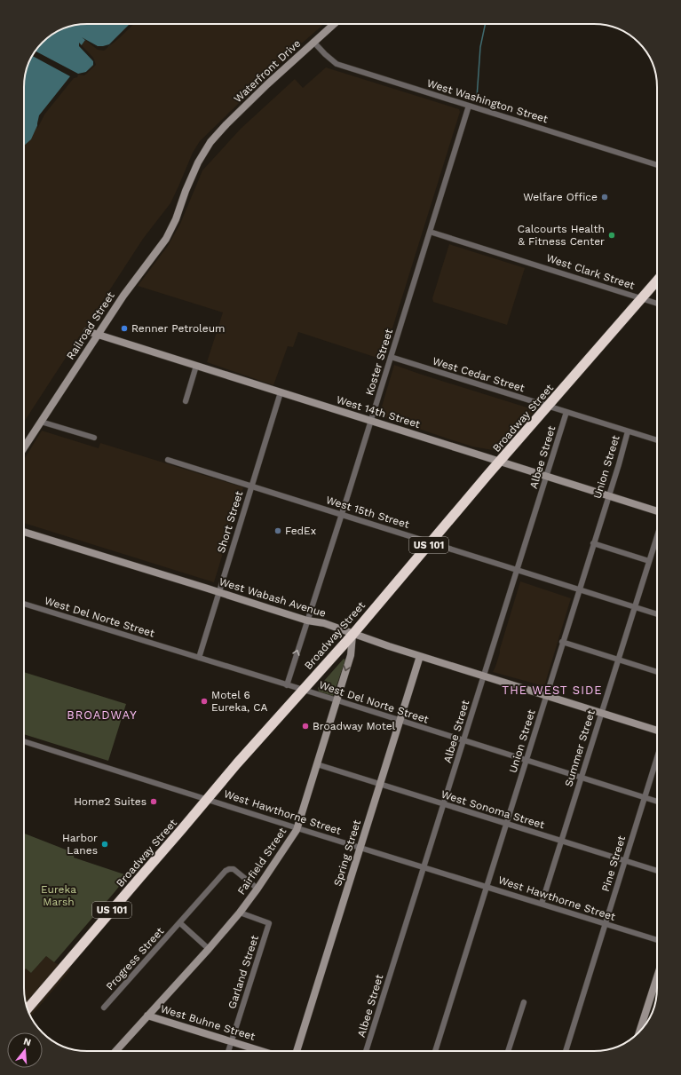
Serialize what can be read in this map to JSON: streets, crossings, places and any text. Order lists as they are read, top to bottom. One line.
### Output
{"streets":{"highway":["Broadway Street","US 101"],"street":["Waterfront Drive","West Washington Street","West Clark Street","Railroad Street","Koster Street","West Cedar Street","West 14th Street","Albee Street","Union Street","West 15th Street","Short Street","West Wabash Avenue","West Del Norte Street","Summer Street","West Sonoma Street","West Hawthorne Street","Spring Street","Fairfield Street","Pine Street","Progress Street","Garland Street","West Buhne Street"]},"crossings":[["Waterfront Drive","West Washington Street"],["Waterfront Drive","Railroad Street"],["West Washington Street","Koster Street"],["West Clark Street","Koster Street"],["West Clark Street","Broadway Street"],["Railroad Street","West 14th Street"],["Koster Street","West Cedar Street"],["Koster Street","West 14th Street"],["Koster Street","West 15th Street"],["Koster Street","West Wabash Avenue"],["Koster Street","West Del Norte Street"],["West Cedar Street","Broadway Street"],["West Cedar Street","Albee Street"],["West Cedar Street","Union Street"],["West 14th Street","Broadway Street"],["West 14th Street","Albee Street"],["West 14th Street","Union Street"],["West 14th Street","Short Street"],["Broadway Street","West 15th Street"],["Broadway Street","West Wabash Avenue"],["Broadway Street","West Del Norte Street"],["Broadway Street","West Hawthorne Street"],["Broadway Street","Fairfield Street"],["Albee Street","West 15th Street"],["Albee Street","West Wabash Avenue"],["Albee Street","West Del Norte Street"],["Albee Street","West Sonoma Street"],["Albee Street","West Hawthorne Street"],["Union Street","West 15th Street"],["Union Street","West Wabash Avenue"],["Union Street","West Del Norte Street"],["Union Street","West Sonoma Street"],["Union Street","West Hawthorne Street"],["West 15th Street","Short Street"],["West 15th Street","Summer Street"],["Short Street","West Wabash Avenue"],["Short Street","West Del Norte Street"],["West Wabash Avenue","Summer Street"],["West Wabash Avenue","Spring Street"],["West Wabash Avenue","Fairfield Street"],["West Del Norte Street","Summer Street"],["West Del Norte Street","Spring Street"],["West Del Norte Street","Fairfield Street"],["West Del Norte Street","Pine Street"],["Summer Street","West Sonoma Street"],["Summer Street","West Hawthorne Street"],["West Sonoma Street","Spring Street"],["West Sonoma Street","Fairfield Street"],["West Sonoma Street","Pine Street"],["West Hawthorne Street","Spring Street"],["West Hawthorne Street","Fairfield Street"],["West Hawthorne Street","Pine Street"],["Fairfield Street","Progress Street"],["Fairfield Street","Garland Street"],["Fairfield Street","West Buhne Street"],["Garland Street","West Buhne Street"]],"districts":["THE WEST SIDE","BROADWAY"],"parks":["Eureka Marsh"],"places":["Welfare Office","Calcourts Health & Fitness Center","Renner Petroleum","FedEx","Motel 6 Eureka, CA","Broadway Motel","Home2 Suites","Harbor Lanes"],"north":"top"}
